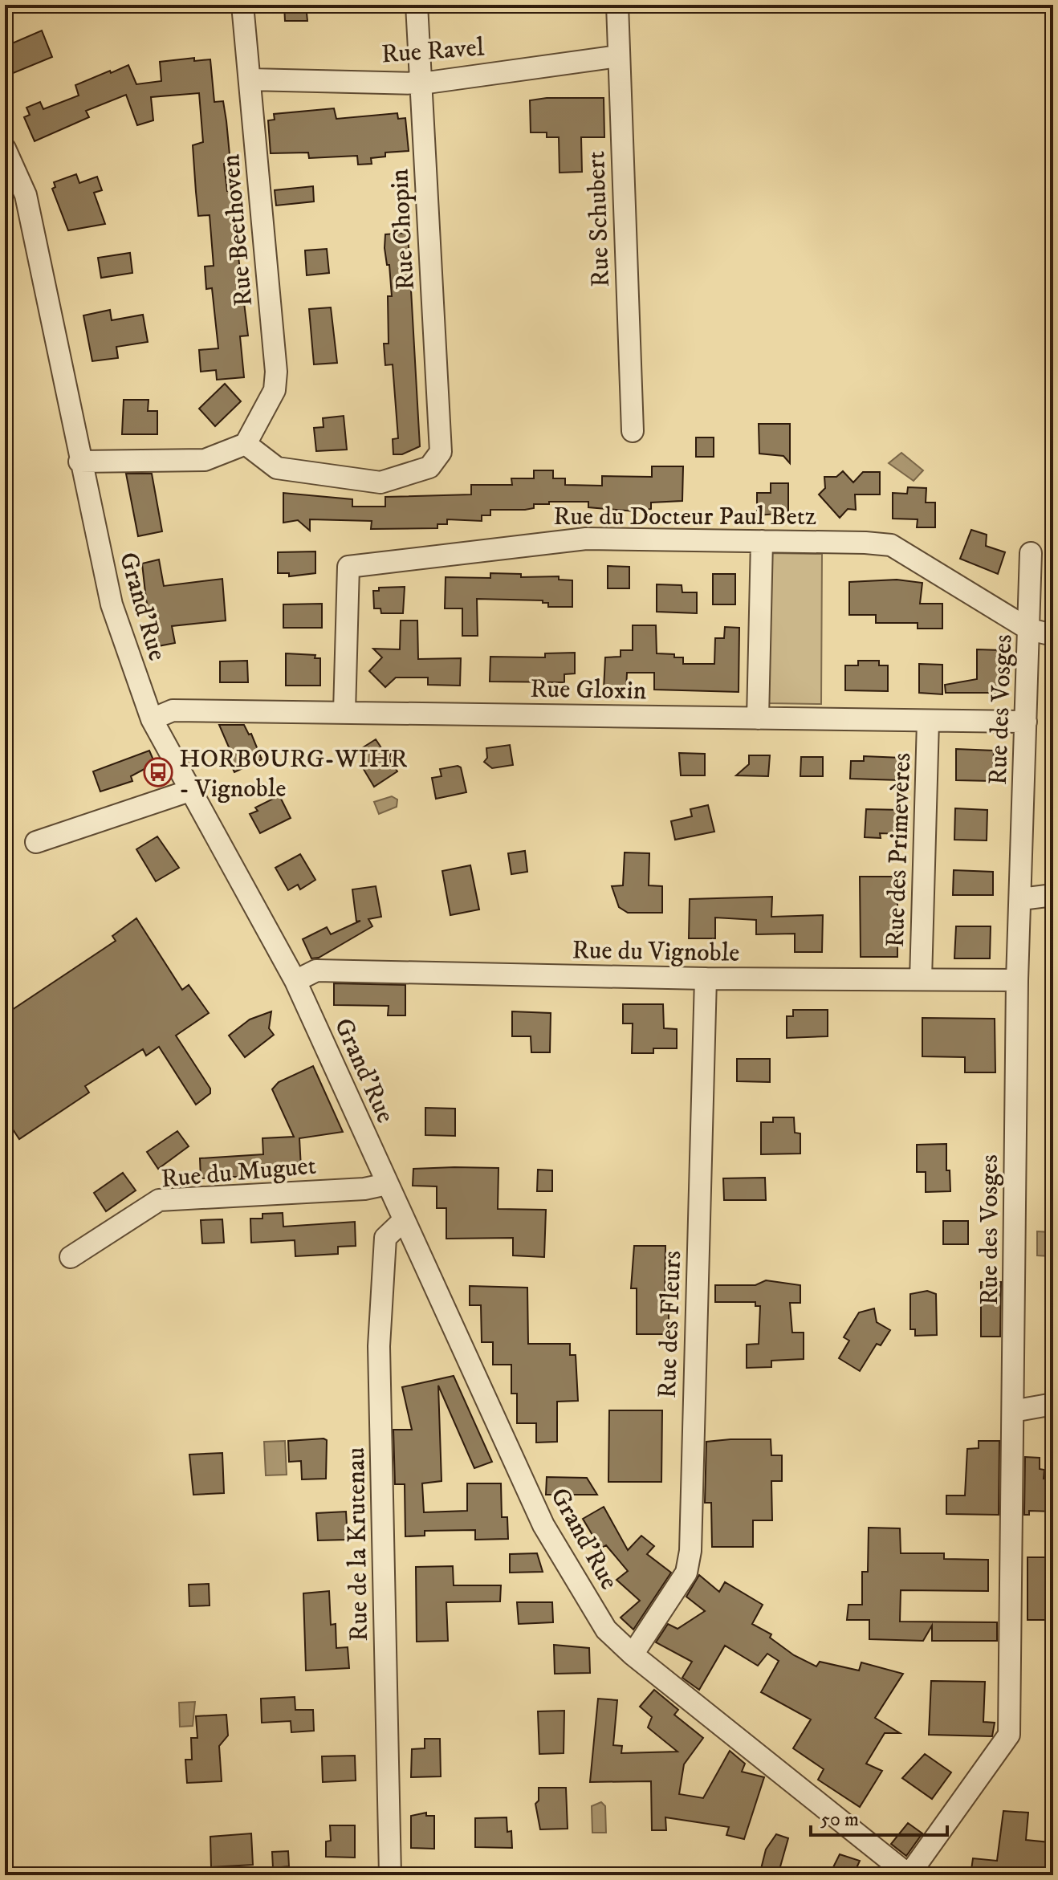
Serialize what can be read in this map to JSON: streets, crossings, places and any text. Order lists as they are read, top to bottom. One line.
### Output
{"streets":{"street":["Rue Ravel","Rue Schubert","Rue Chopin","Rue Beethoven","Rue du Docteur Paul Betz","Grand'Rue","Rue Gloxin","Rue des Vosges","Rue des Primevères","Rue du Vignoble","Rue du Muguet","Rue des Fleurs","Rue de la Krutenau"]},"crossings":[["Rue Ravel","Rue Schubert"],["Rue Ravel","Rue Chopin"],["Rue Ravel","Rue Beethoven"],["Rue Chopin","Rue Beethoven"],["Rue du Docteur Paul Betz","Rue Gloxin"],["Rue du Docteur Paul Betz","Rue des Vosges"],["Grand'Rue","Rue Gloxin"],["Grand'Rue","Rue des Vosges"],["Grand'Rue","Rue du Vignoble"],["Grand'Rue","Rue du Muguet"],["Grand'Rue","Rue des Fleurs"],["Grand'Rue","Rue de la Krutenau"],["Rue Gloxin","Rue des Vosges"],["Rue Gloxin","Rue des Primevères"],["Rue des Vosges","Rue du Vignoble"],["Rue des Primevères","Rue du Vignoble"],["Rue du Vignoble","Rue des Fleurs"]],"places":{"bus stop":["HORBOURG-WIHR - Vignoble"]},"scale_bar":"50 m"}
